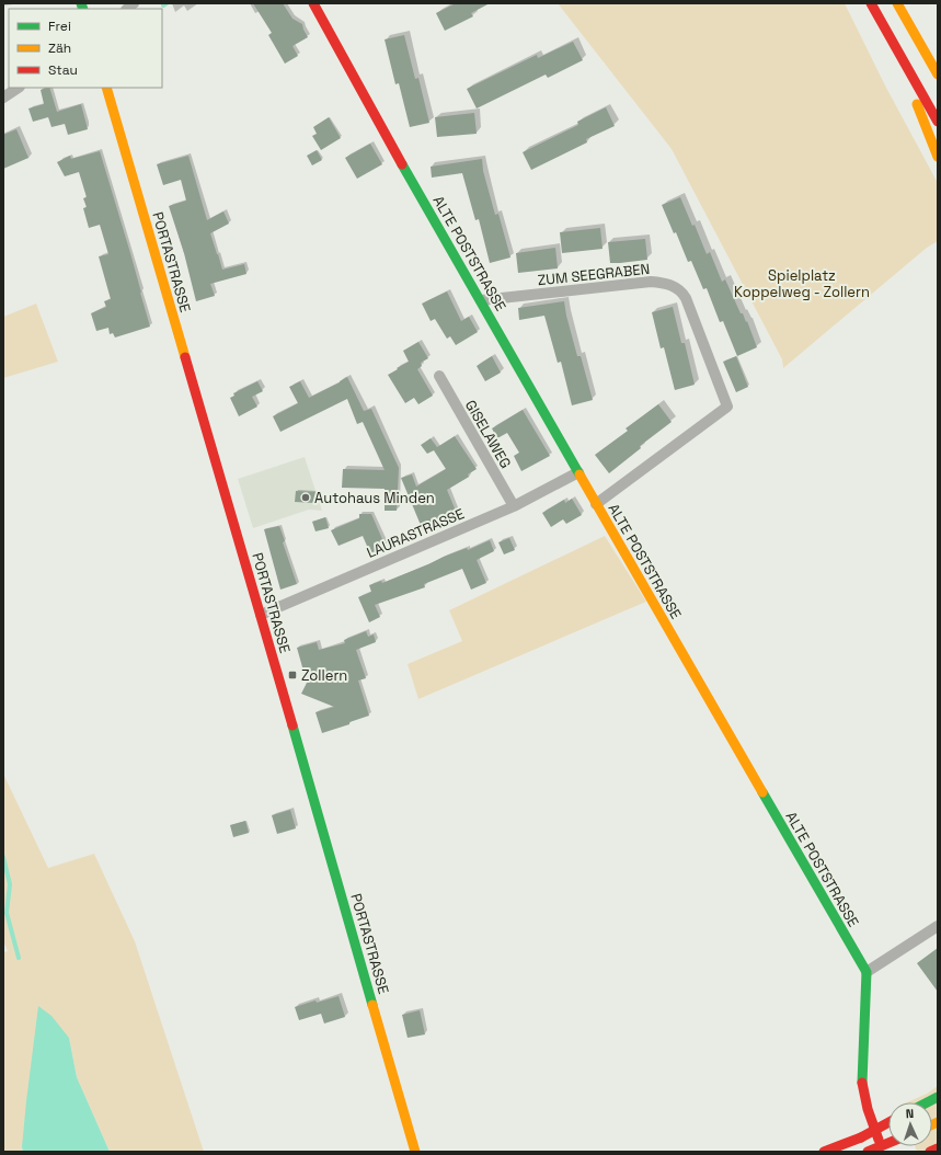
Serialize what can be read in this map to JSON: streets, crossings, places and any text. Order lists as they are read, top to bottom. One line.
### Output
{"streets":{"main road":["ALTE POSTSTRASSE","PORTASTRASSE"],"street":["ZUM SEEGRABEN","GISELAWEG","LAURASTRASSE"]},"crossings":[["ALTE POSTSTRASSE","ZUM SEEGRABEN"],["ALTE POSTSTRASSE","LAURASTRASSE"],["PORTASTRASSE","LAURASTRASSE"],["GISELAWEG","LAURASTRASSE"]],"parks":["Spielplatz Koppelweg - Zollern"],"places":{"other":["Autohaus Minden"],"transit":["Zollern"]},"legend":["Frei","Zäh","Stau"],"north":"top"}
